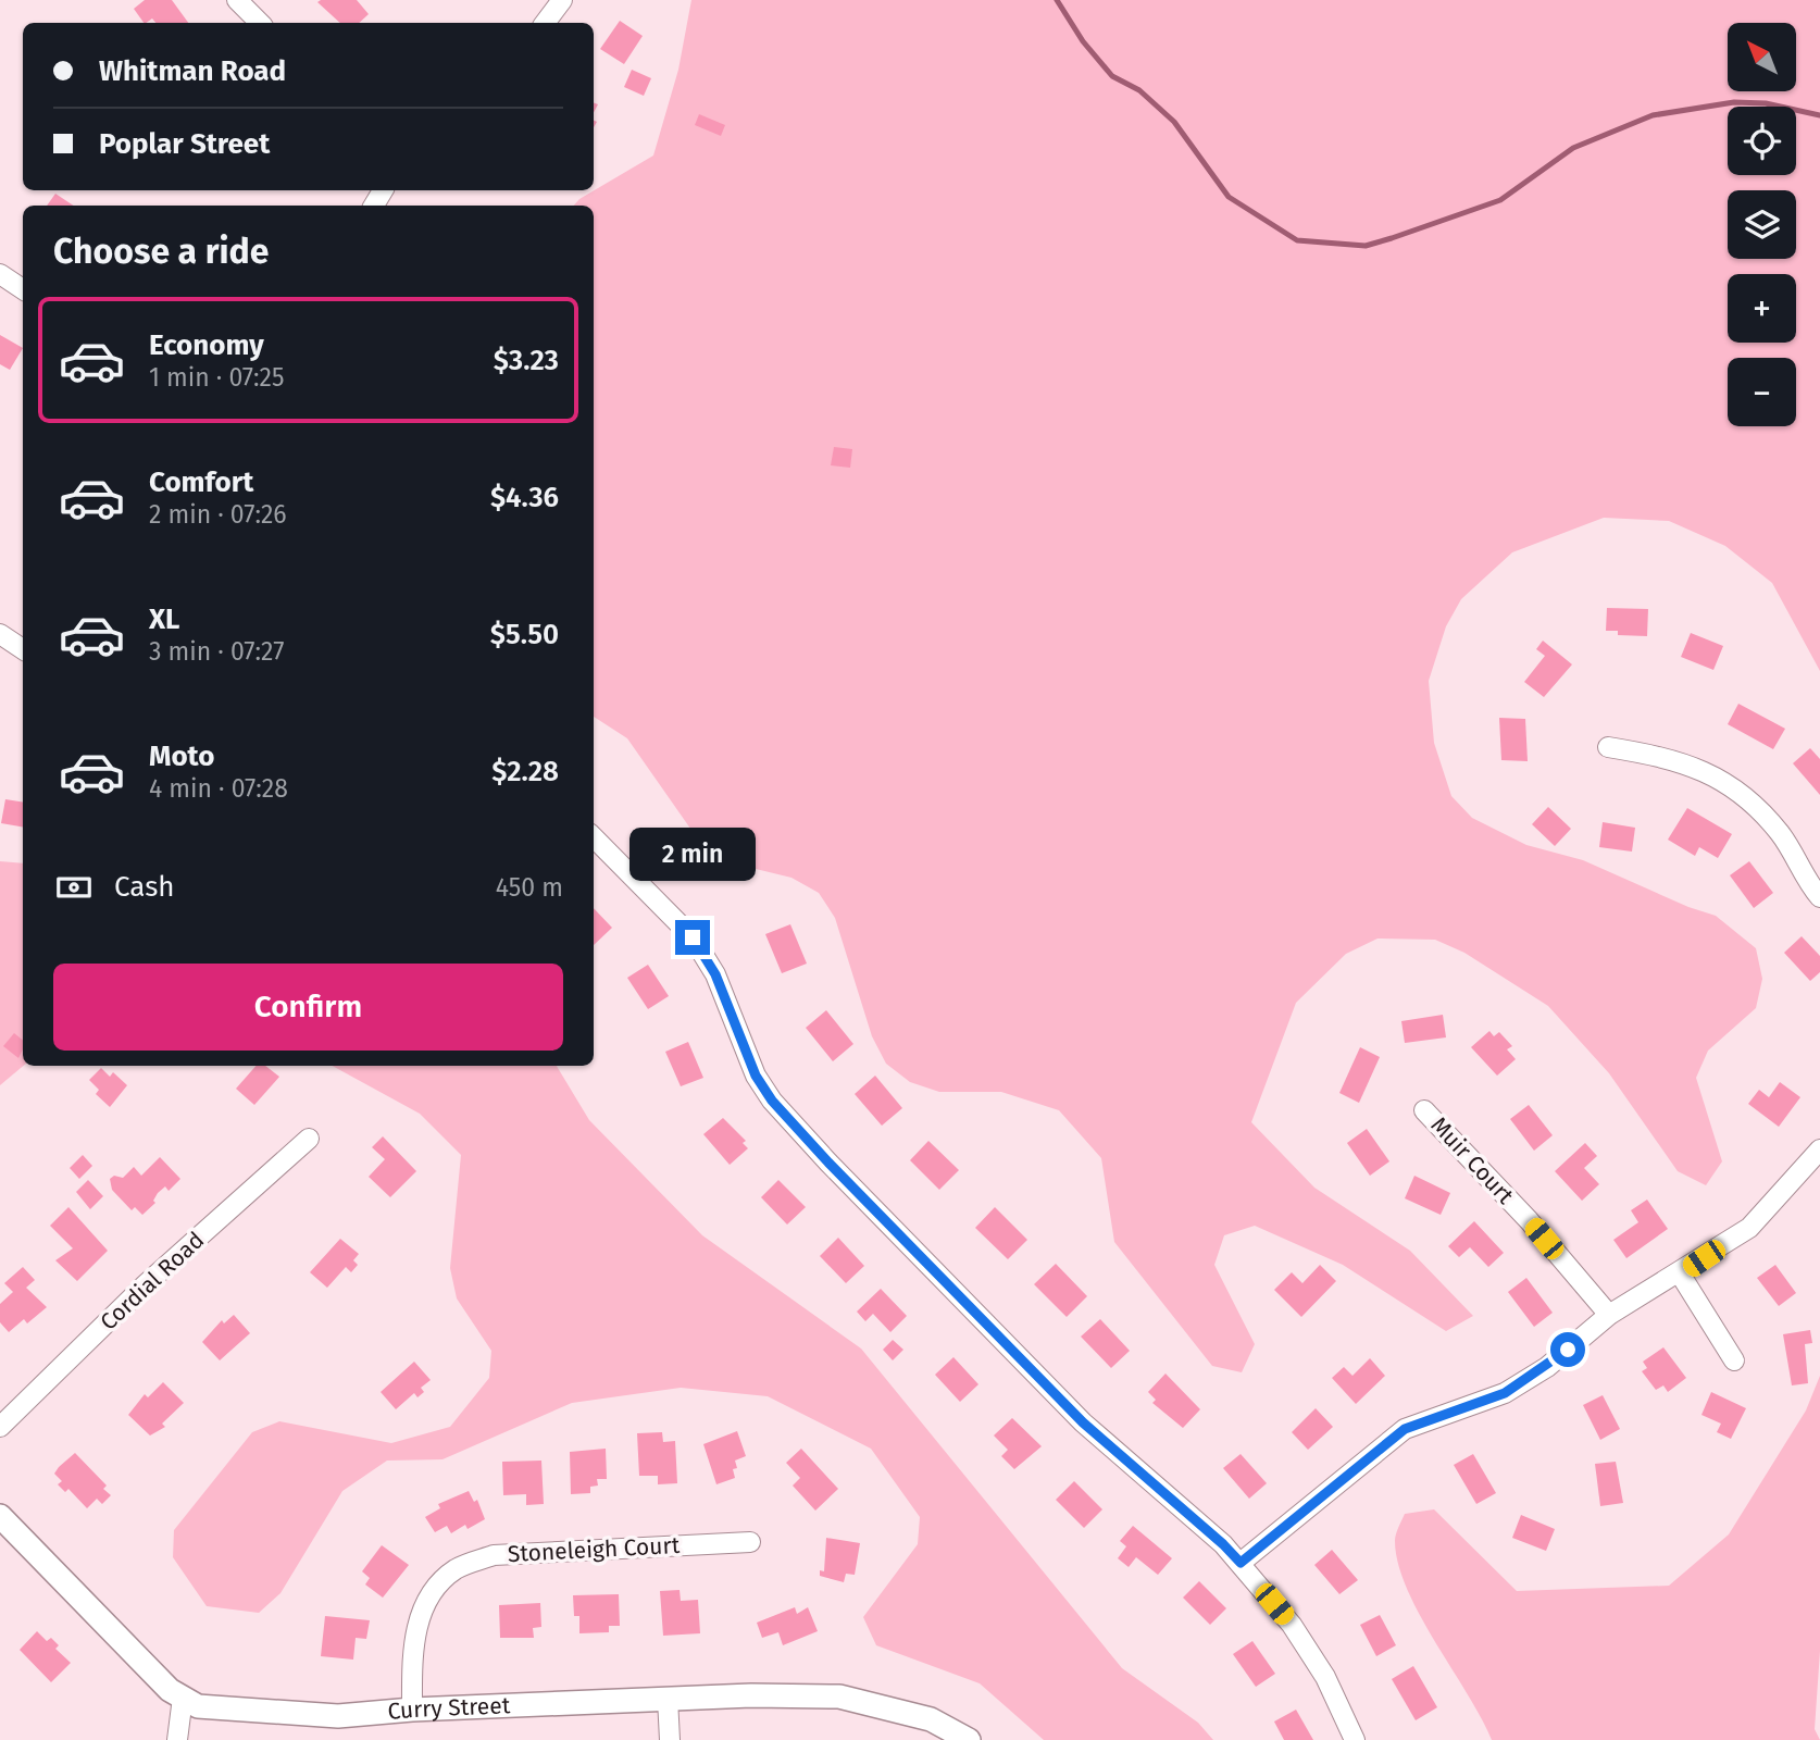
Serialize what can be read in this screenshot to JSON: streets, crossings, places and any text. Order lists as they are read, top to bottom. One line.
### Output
{"streets":{"street":["Muir Court","Cordial Road","Stoneleigh Court","Curry Street"]},"crossings":[["Stoneleigh Court","Curry Street"]],"north":"top left","page":{"map_buttons":["+","−"],"banner":["Whitman Road","Poplar Street"],"heading":"Choose a ride","list":[{"name":"Economy","note":"1 min · 07:25","value":"$3.23"},{"name":"Comfort","note":"2 min · 07:26","value":"$4.36"},{"name":"XL","note":"3 min · 07:27","value":"$5.50"},{"name":"Moto","note":"4 min · 07:28","value":"$2.28"}],"bubble":"2 min","pay":["Cash","450 m"],"buttons":"Confirm"}}
